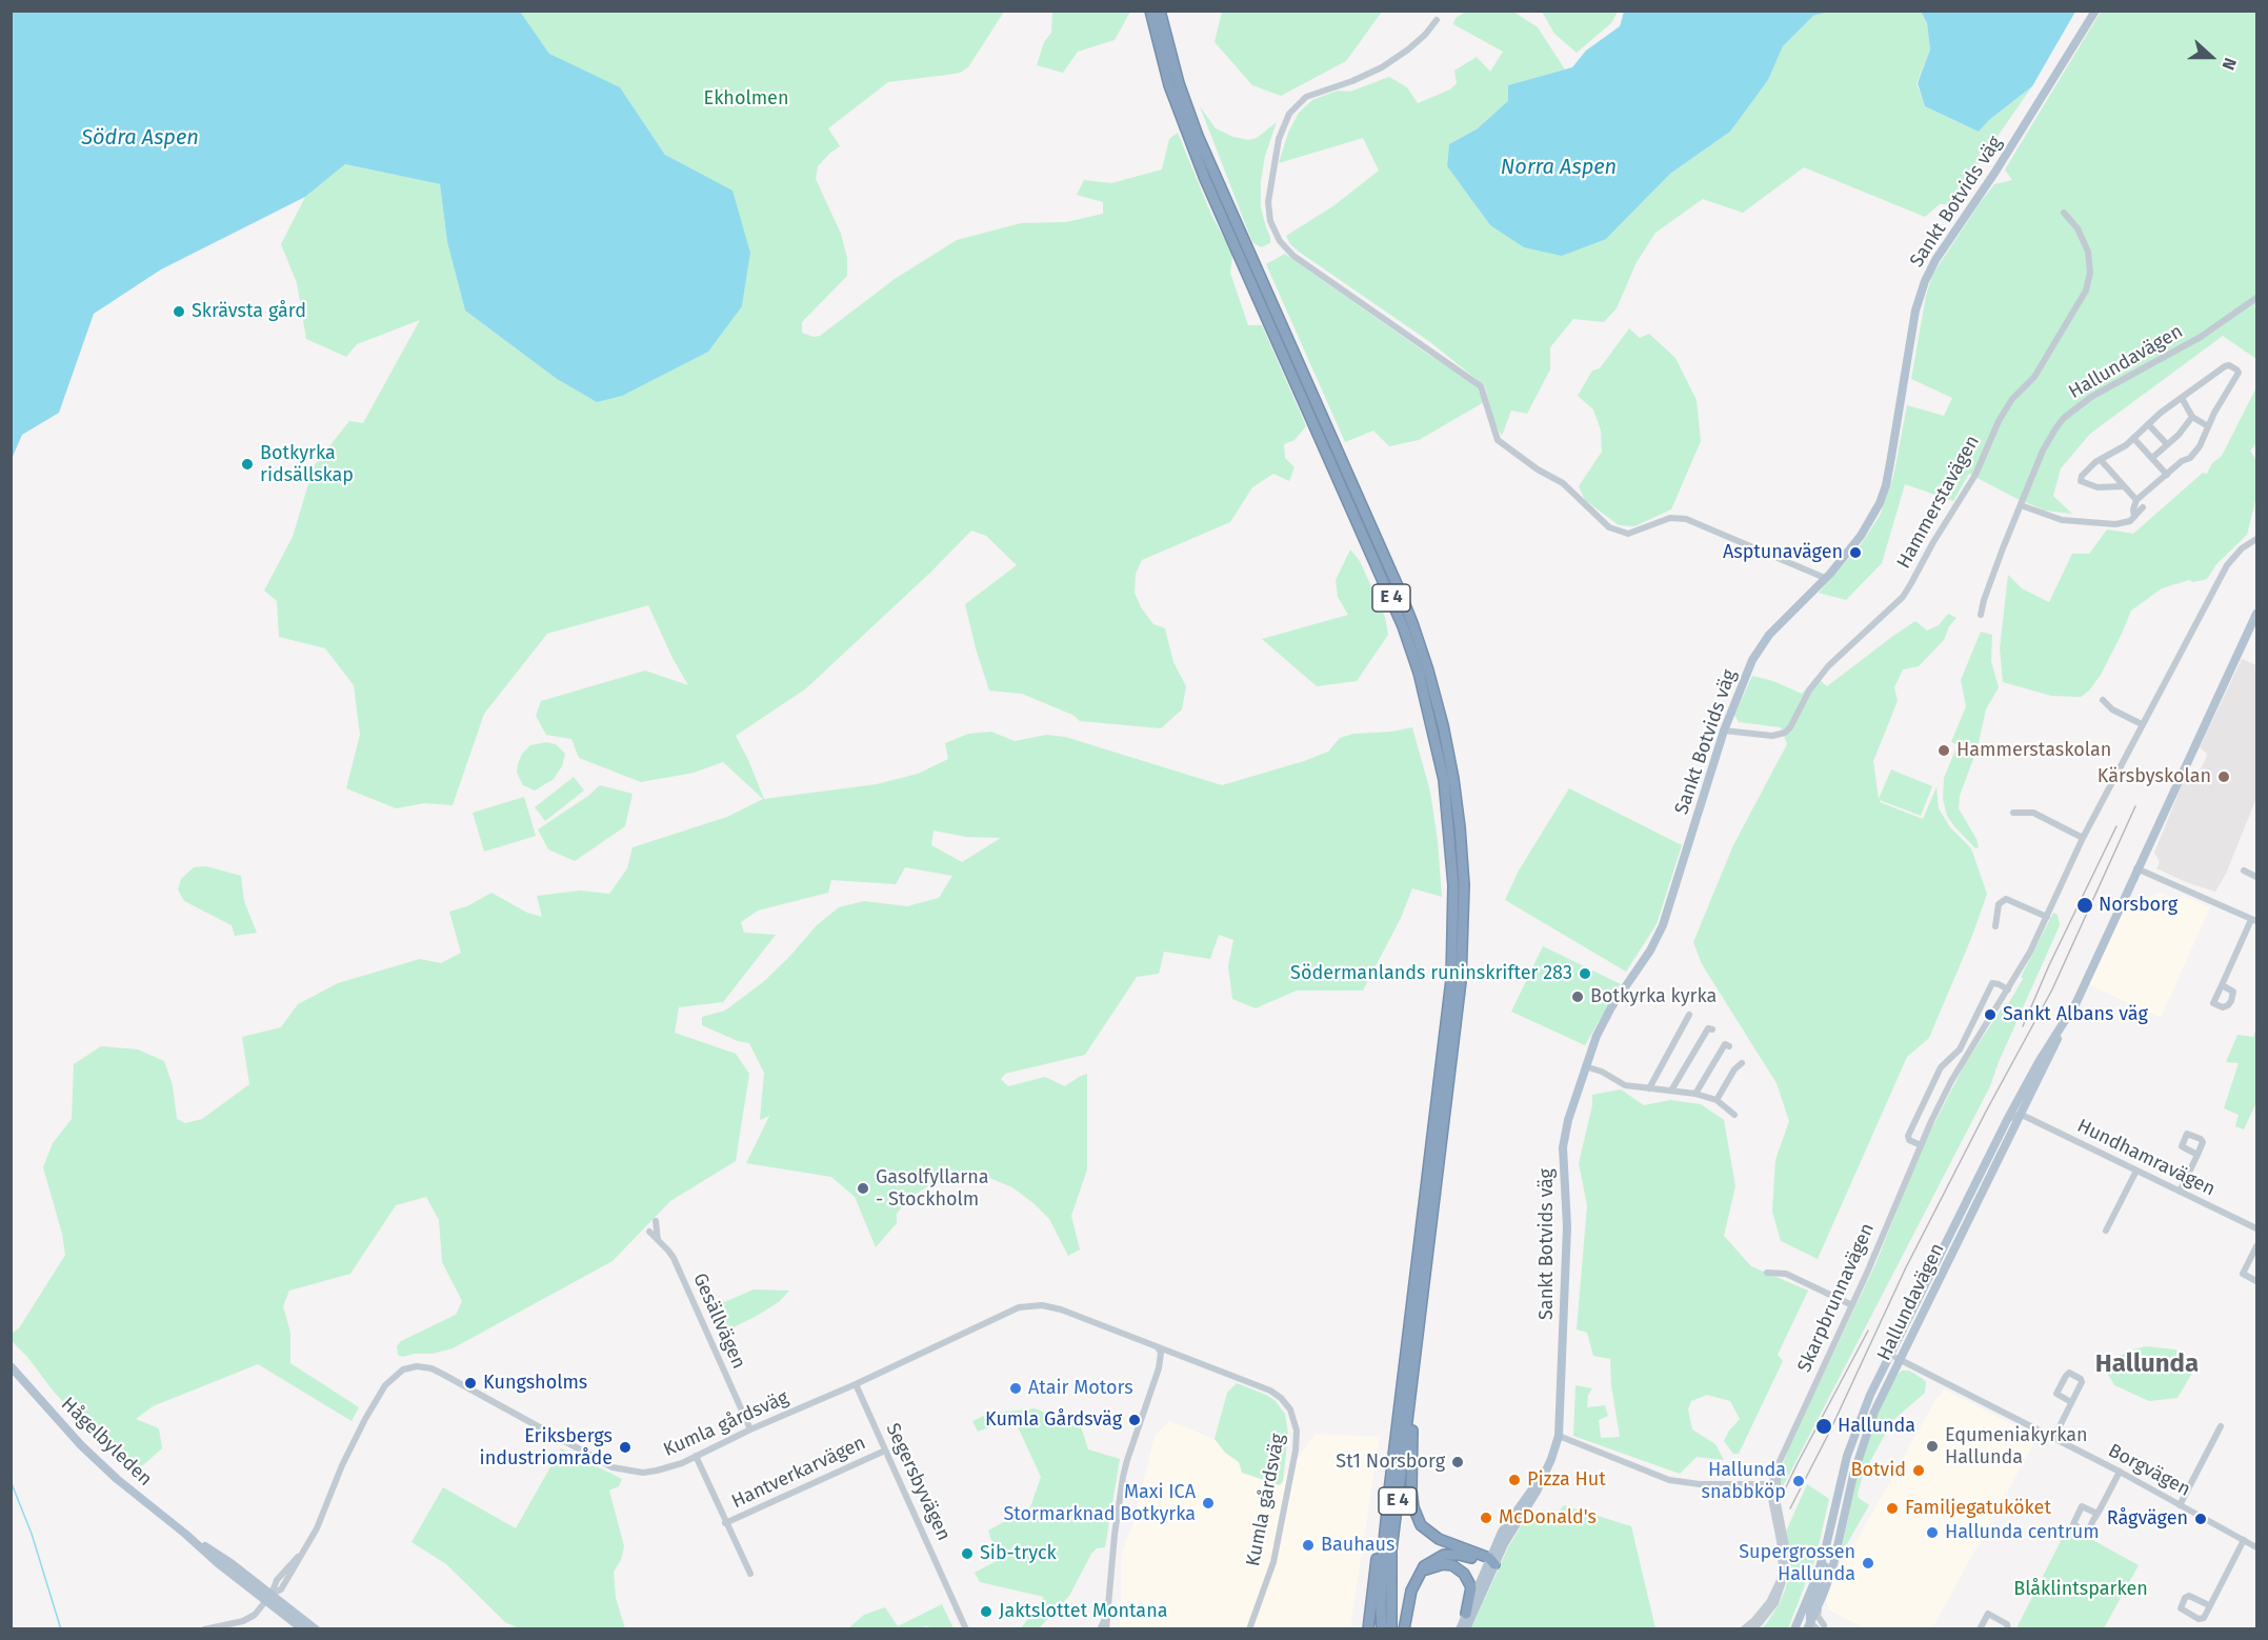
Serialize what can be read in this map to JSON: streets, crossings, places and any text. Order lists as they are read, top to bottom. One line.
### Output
{"streets":{"highway":["E 4"],"main road":["Sankt Botvids väg","Hallundavägen","Hågelbyleden"],"street":["Hammerstavägen","Hundhamravägen","Skarpbrunnavägen","Gesällvägen","Kumla gårdsväg","Borgvägen","Hantverkarvägen","Segersbyvägen"]},"crossings":[["Sankt Botvids väg","Hammerstavägen"],["Hallundavägen","Hundhamravägen"],["Hallundavägen","Borgvägen"],["Gesällvägen","Kumla gårdsväg"],["Kumla gårdsväg","Hågelbyleden"],["Kumla gårdsväg","Hantverkarvägen"],["Kumla gårdsväg","Segersbyvägen"],["Hantverkarvägen","Segersbyvägen"]],"districts":["Hallunda"],"water":["Södra Aspen","Norra Aspen"],"parks":["Ekholmen","Blåklintsparken"],"places":["Skrävsta gård","Botkyrka ridsällskap","Asptunavägen","Hammerstaskolan","Kärsbyskolan","Norsborg","Södermanlands runinskrifter 283","Botkyrka kyrka","Sankt Albans väg","Gasolfyllarna - Stockholm","Kungsholms","Atair Motors","Kumla Gårdsväg","Hallunda","Equmeniakyrkan Hallunda","Eriksbergs industriområde","St1 Norsborg","Botvid","Pizza Hut","Hallunda snabbköp","Maxi ICA Stormarknad Botkyrka","Familjegatuköket","McDonald's","Rågvägen","Hallunda centrum","Bauhaus","Sib-tryck","Supergrossen Hallunda","Jaktslottet Montana"],"north":"right"}
